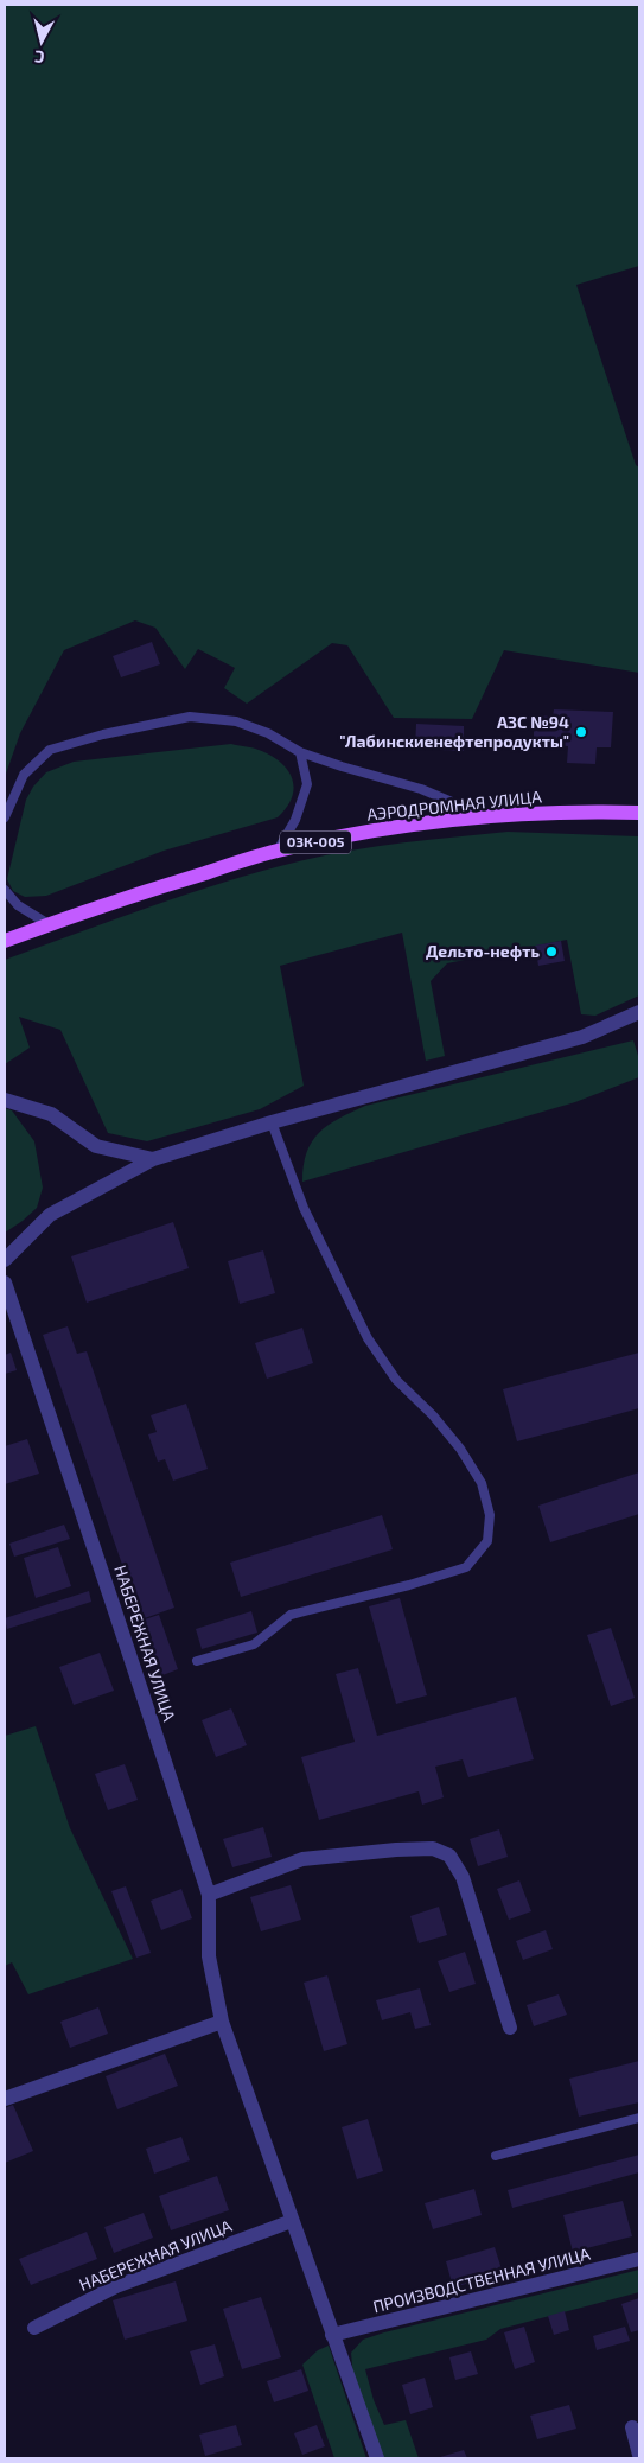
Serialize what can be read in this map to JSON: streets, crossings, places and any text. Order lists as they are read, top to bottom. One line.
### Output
{"streets":{"main road":["АЭРОДРОМНАЯ УЛИЦА","03К-005"],"street":["НАБЕРЕЖНАЯ УЛИЦА","ПРОИЗВОДСТВЕННАЯ УЛИЦА"]},"crossings":[["НАБЕРЕЖНАЯ УЛИЦА","ПРОИЗВОДСТВЕННАЯ УЛИЦА"]],"places":["АЗС №94 \"Лабинскиенефтепродукты\"","Дельто-нефть"],"north":"bottom"}
